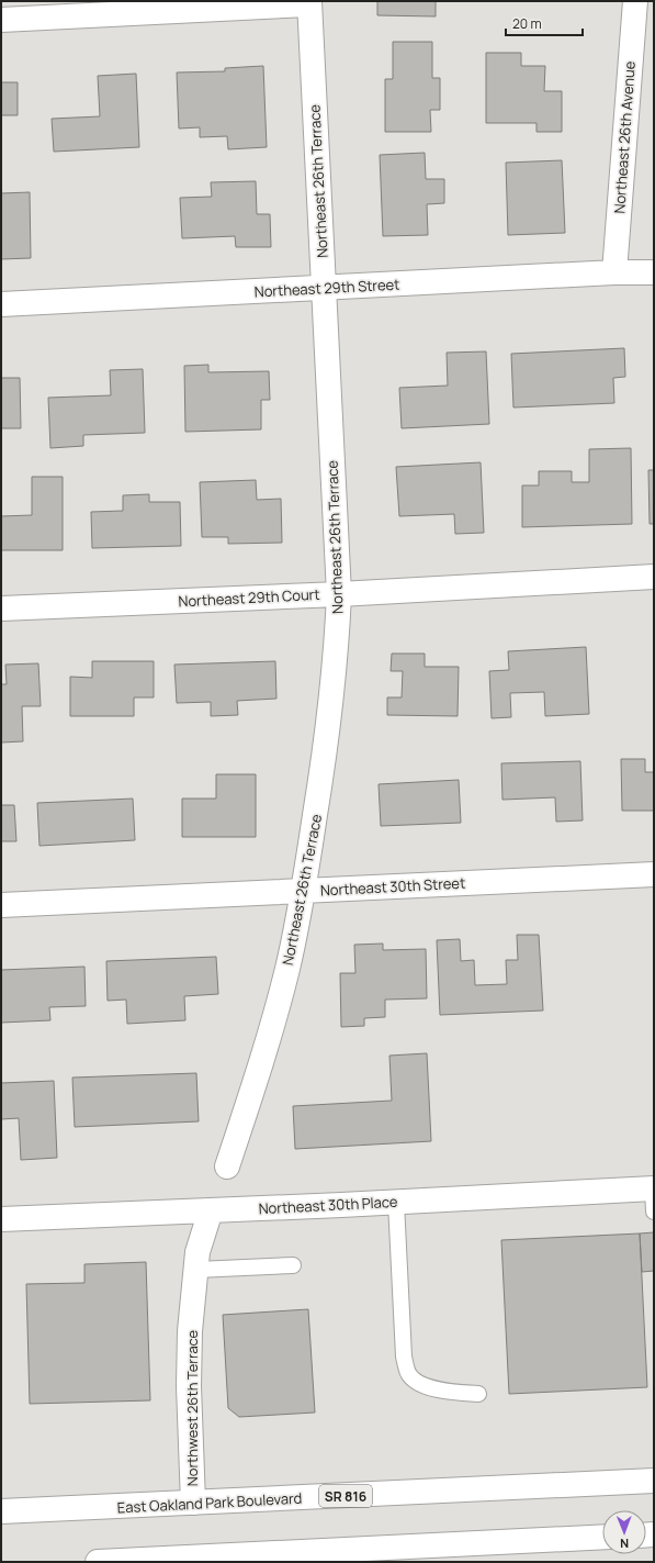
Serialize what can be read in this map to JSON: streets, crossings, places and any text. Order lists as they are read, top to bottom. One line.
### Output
{"streets":{"street":["Northeast 26th Avenue","Northeast 26th Terrace","Northeast 29th Street","Northeast 29th Court","Northeast 30th Street","Northeast 30th Place","Northwest 26th Terrace","SR 816","East Oakland Park Boulevard"]},"crossings":[["Northeast 26th Avenue","Northeast 29th Street"],["Northeast 26th Terrace","Northeast 29th Street"],["Northeast 26th Terrace","Northeast 29th Court"],["Northeast 26th Terrace","Northeast 30th Street"],["Northeast 30th Place","Northwest 26th Terrace"],["Northwest 26th Terrace","East Oakland Park Boulevard"]],"scale_bar":"20 m","north":"bottom"}
